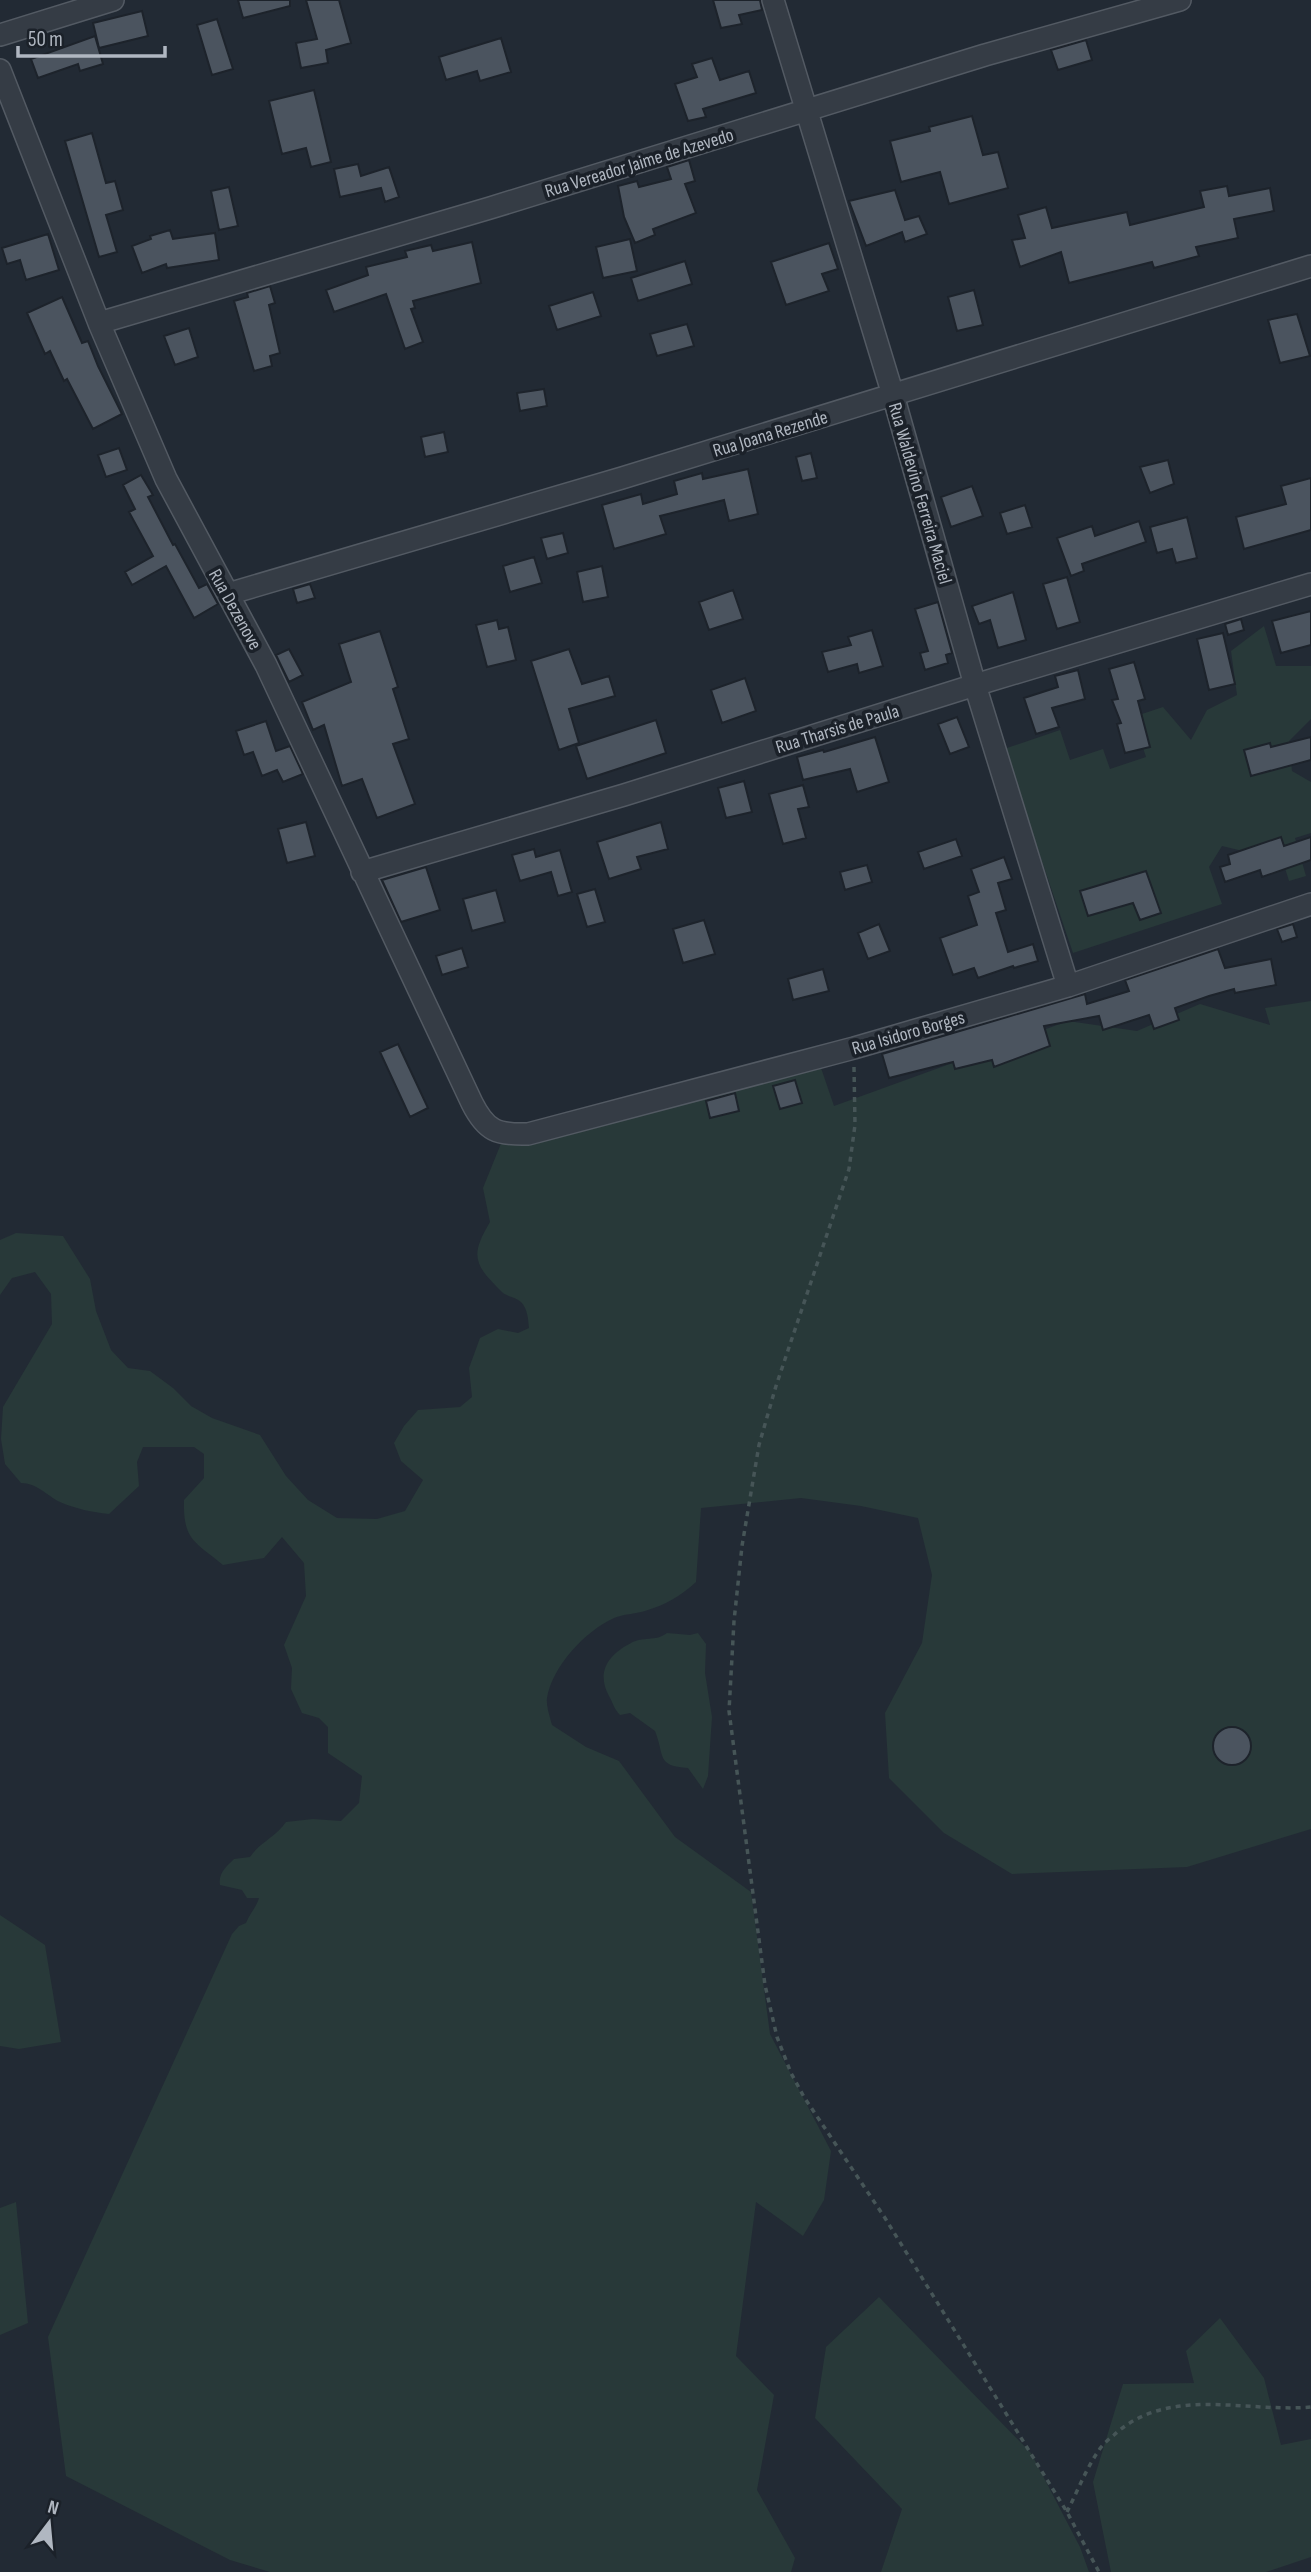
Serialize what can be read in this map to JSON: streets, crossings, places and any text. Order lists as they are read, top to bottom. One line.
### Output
{"streets":{"street":["Rua Vereador Jaime de Azevedo","Rua Joana Rezende","Rua Waldevino Ferreira Maciel","Rua Dezenove","Rua Tharsis de Paula","Rua Isidoro Borges"]},"crossings":[["Rua Vereador Jaime de Azevedo","Rua Waldevino Ferreira Maciel"],["Rua Vereador Jaime de Azevedo","Rua Dezenove"],["Rua Joana Rezende","Rua Waldevino Ferreira Maciel"],["Rua Joana Rezende","Rua Dezenove"],["Rua Waldevino Ferreira Maciel","Rua Tharsis de Paula"],["Rua Waldevino Ferreira Maciel","Rua Isidoro Borges"],["Rua Dezenove","Rua Tharsis de Paula"],["Rua Dezenove","Rua Isidoro Borges"]],"scale_bar":"50 m","north":"top"}
